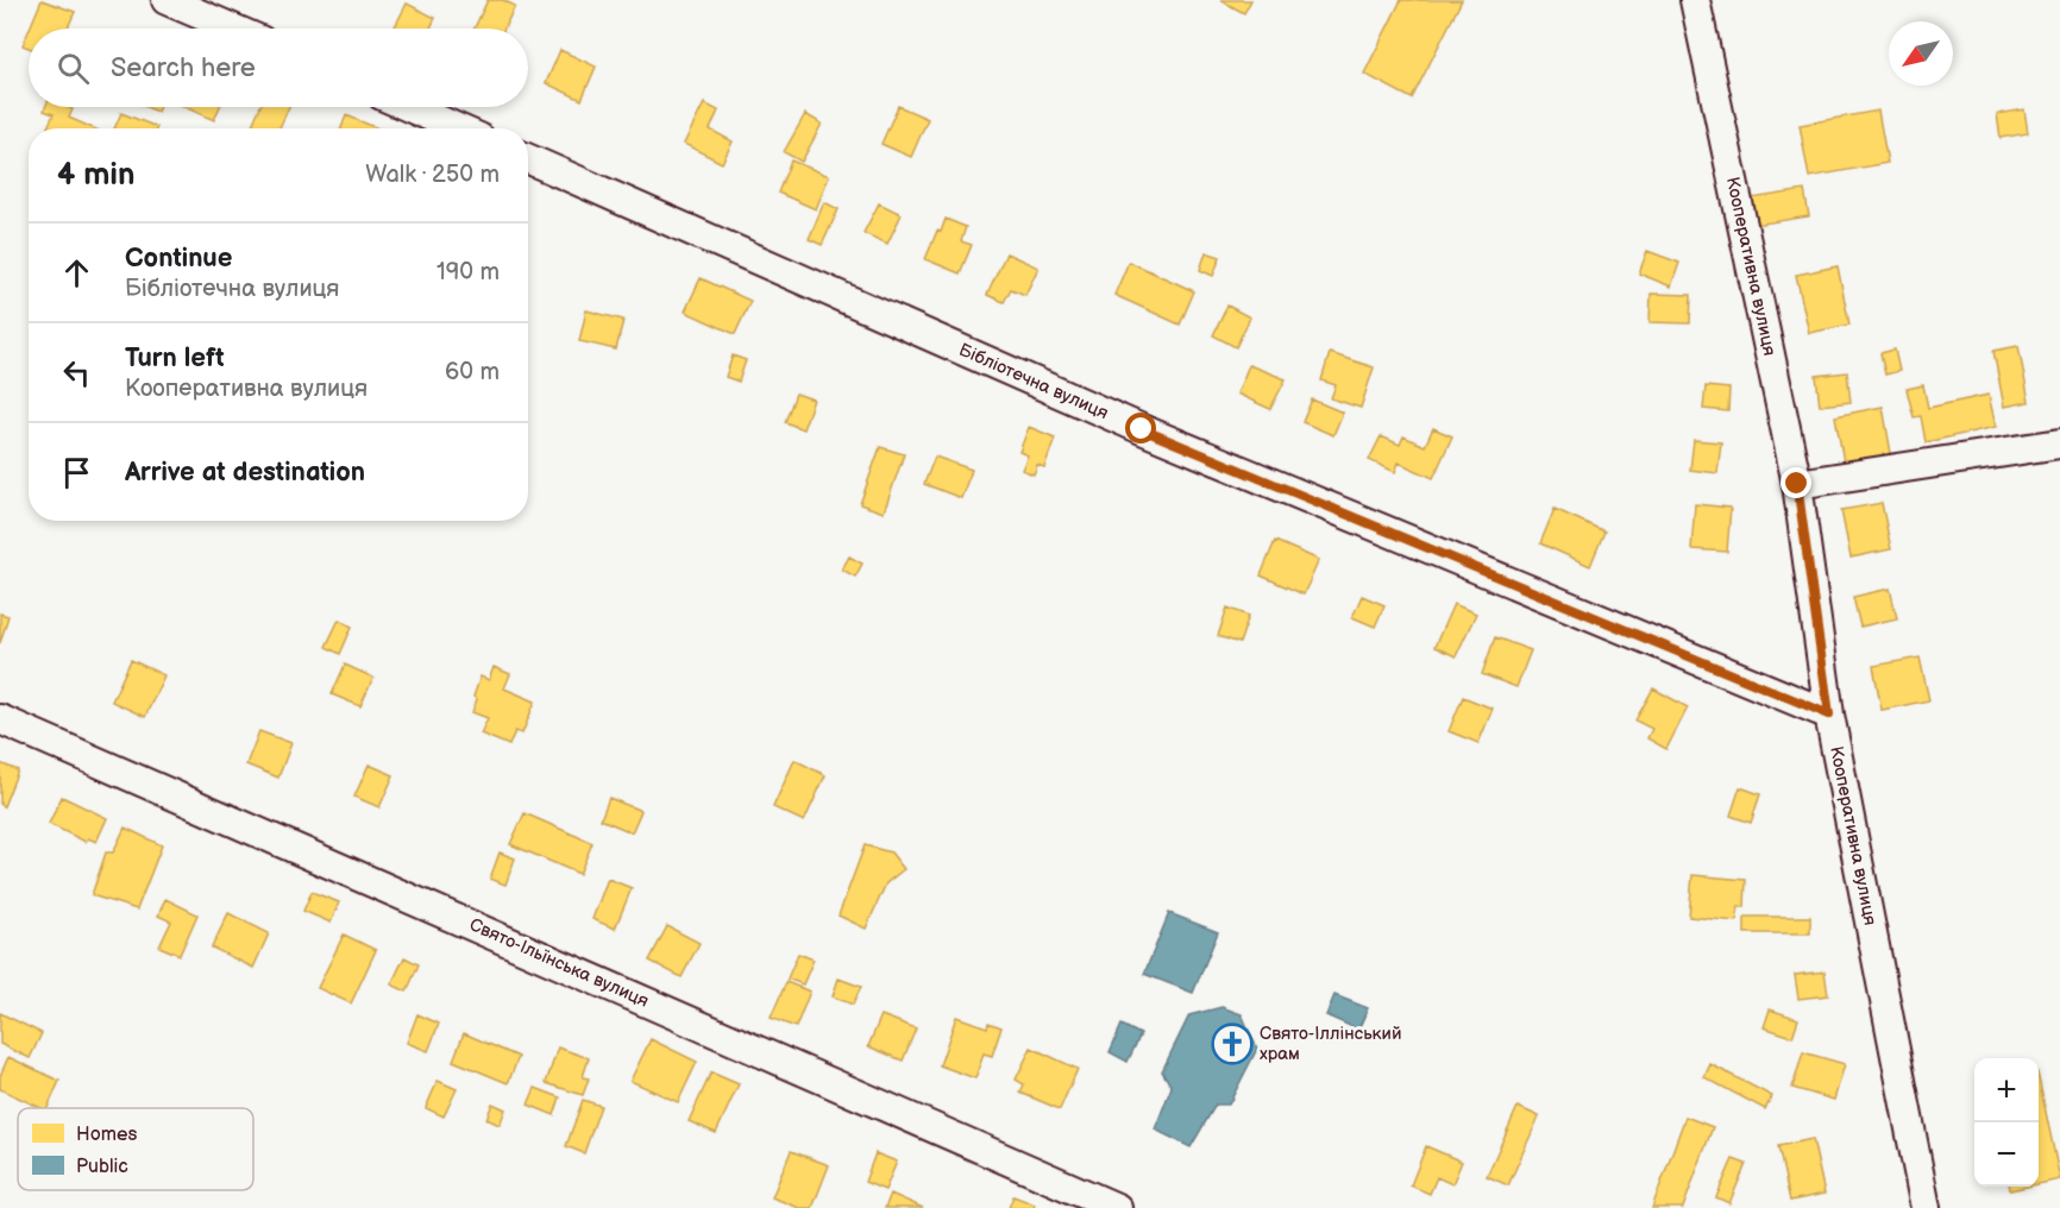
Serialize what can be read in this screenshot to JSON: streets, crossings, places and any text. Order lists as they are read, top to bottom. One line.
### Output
{"streets":{"street":["Кооперативна вулиця","Бібліотечна вулиця","Свято-Ільїнська вулиця"]},"crossings":[["Кооперативна вулиця","Бібліотечна вулиця"]],"places":{"church":["Свято-Іллінський храм"]},"legend":["Homes","Public"],"north":"bottom left","page":{"search":"Search here","heading":["4 min","Walk · 250 m"],"list":[["Continue","Бібліотечна вулиця","190 m"],["Turn left","Кооперативна вулиця","60 m"],"Arrive at destination"],"map_buttons":["+","−"]}}
